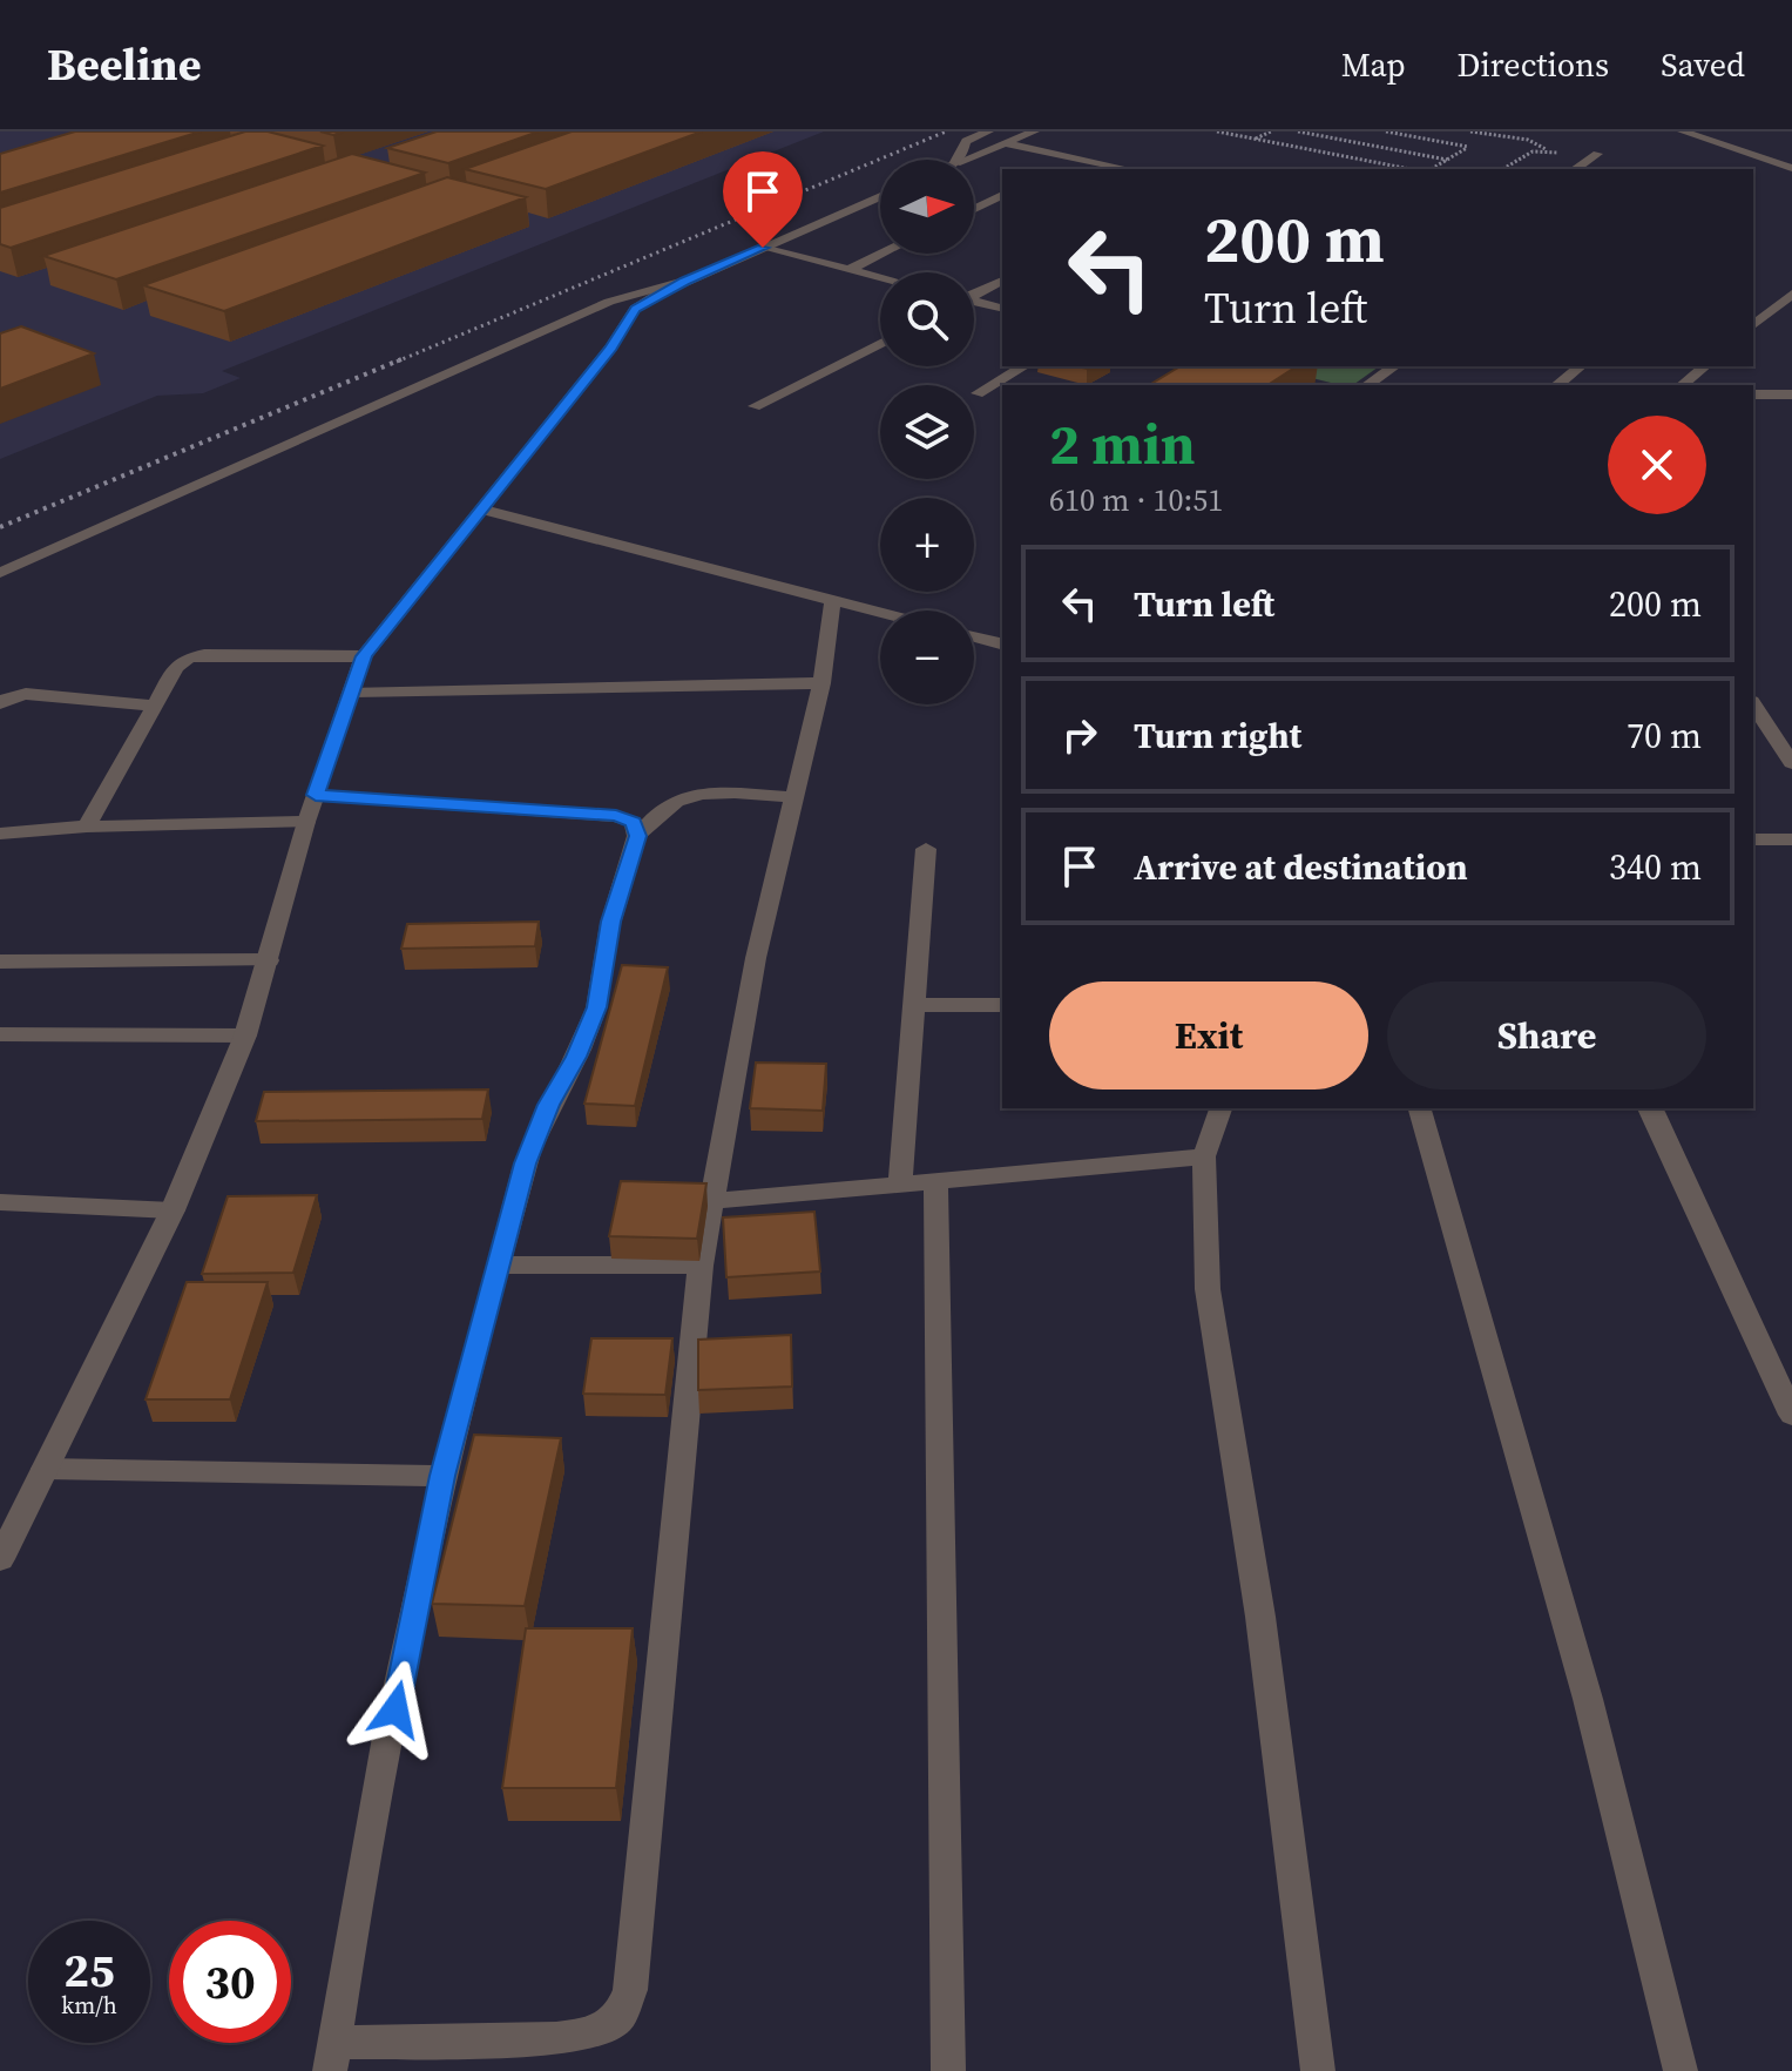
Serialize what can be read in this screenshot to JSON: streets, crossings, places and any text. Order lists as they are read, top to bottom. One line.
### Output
{"north":"right","page":{"header":"Beeline","nav":["Map","Directions","Saved"],"map_buttons":["+","−"],"turn":["200 m","Turn left"],"heading":["2 min","610 m · 10:51"],"list":[{"name":"Turn left","value":"200 m"},{"name":"Turn right","value":"70 m"},{"name":"Arrive at destination","value":"340 m"}],"buttons":["Exit","Share"],"speed":"25 km/h","limit":"30"}}
